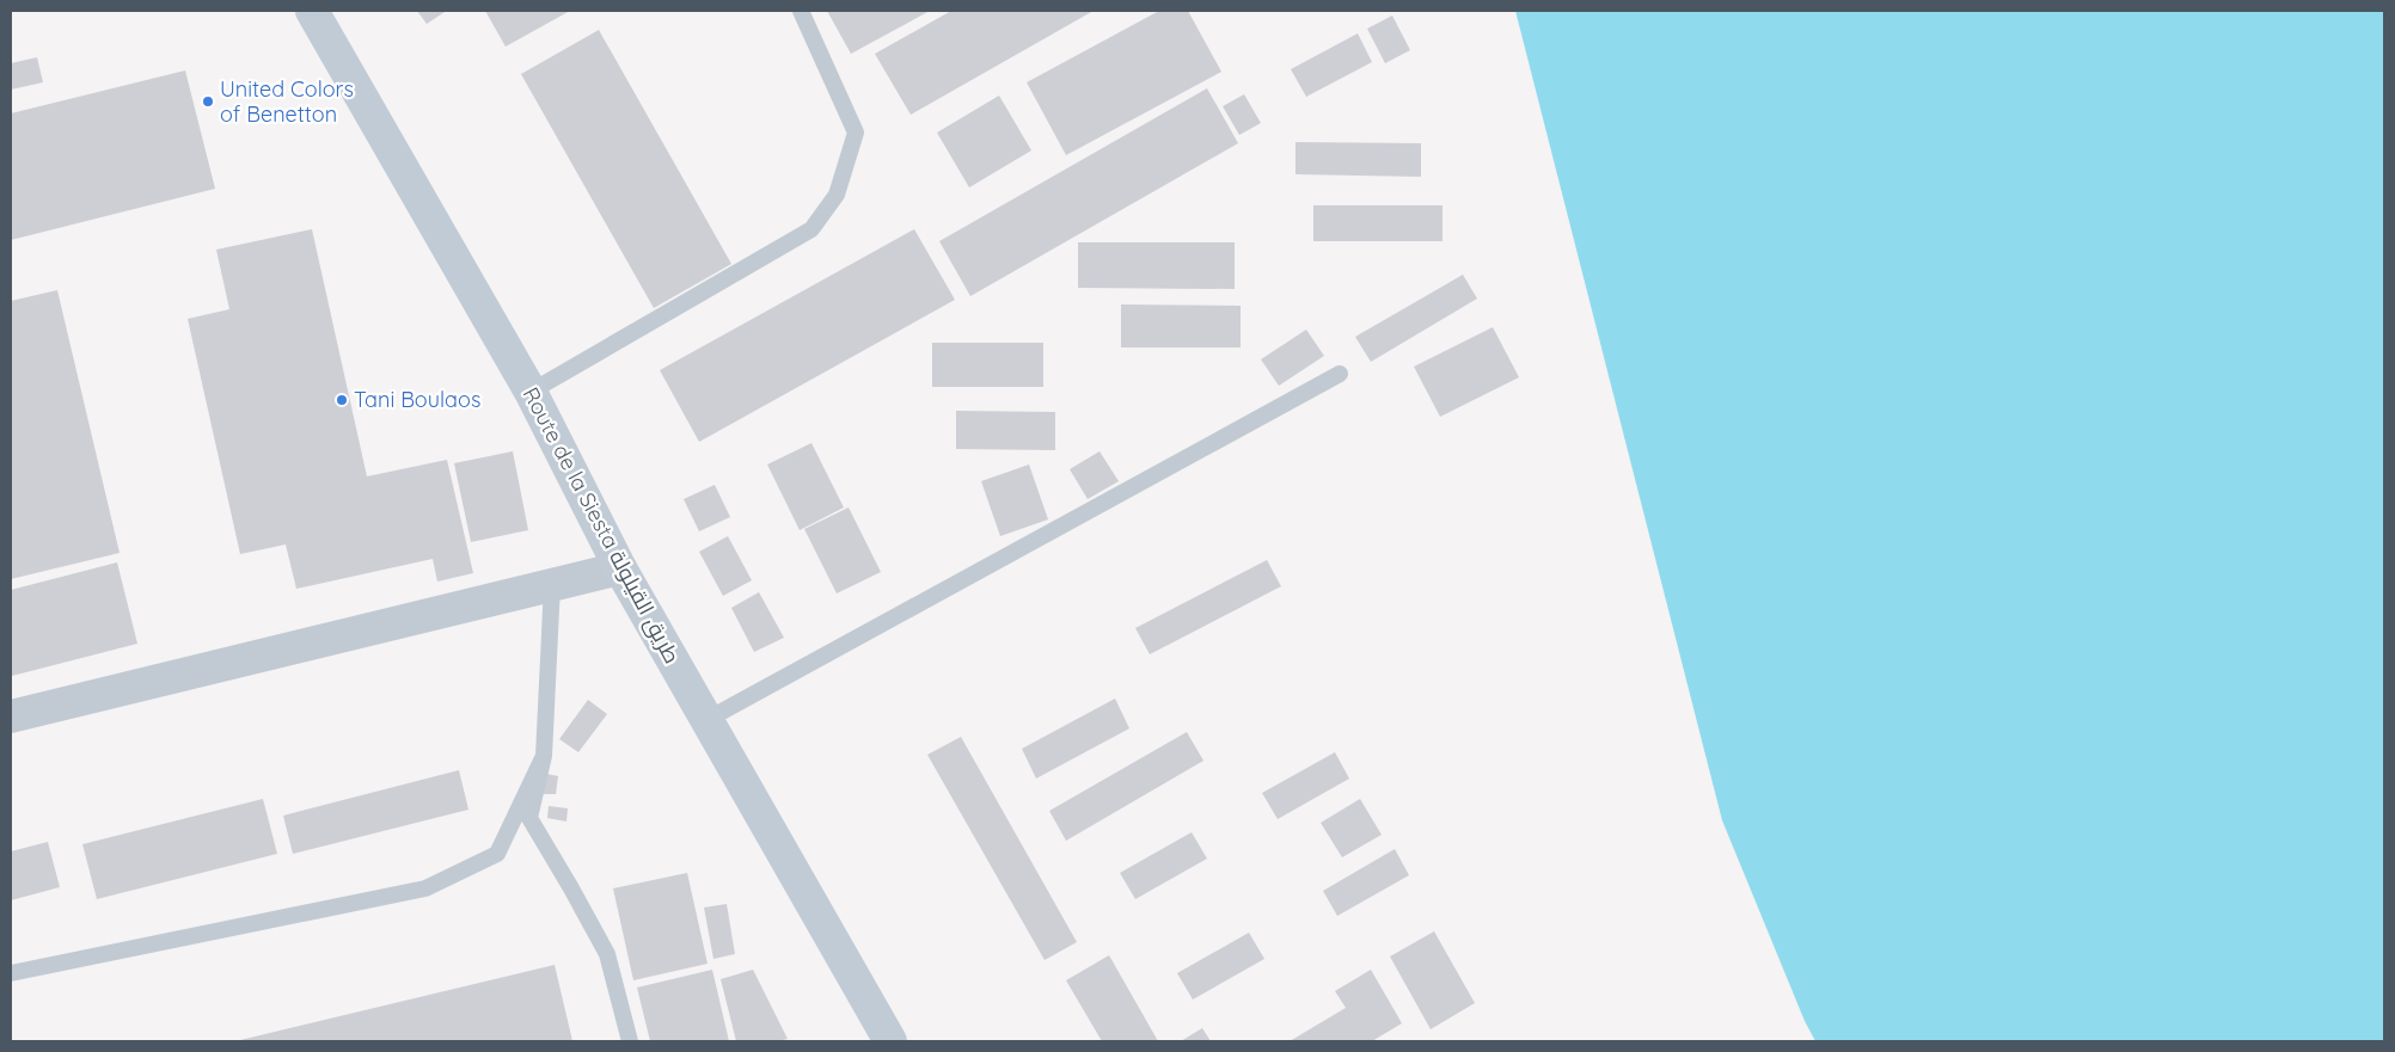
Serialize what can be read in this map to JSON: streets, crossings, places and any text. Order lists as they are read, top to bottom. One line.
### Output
{"streets":{"main road":["Route de la Siesta طريق القيلولة"]},"places":["United Colors of Benetton","Tani Boulaos"]}
